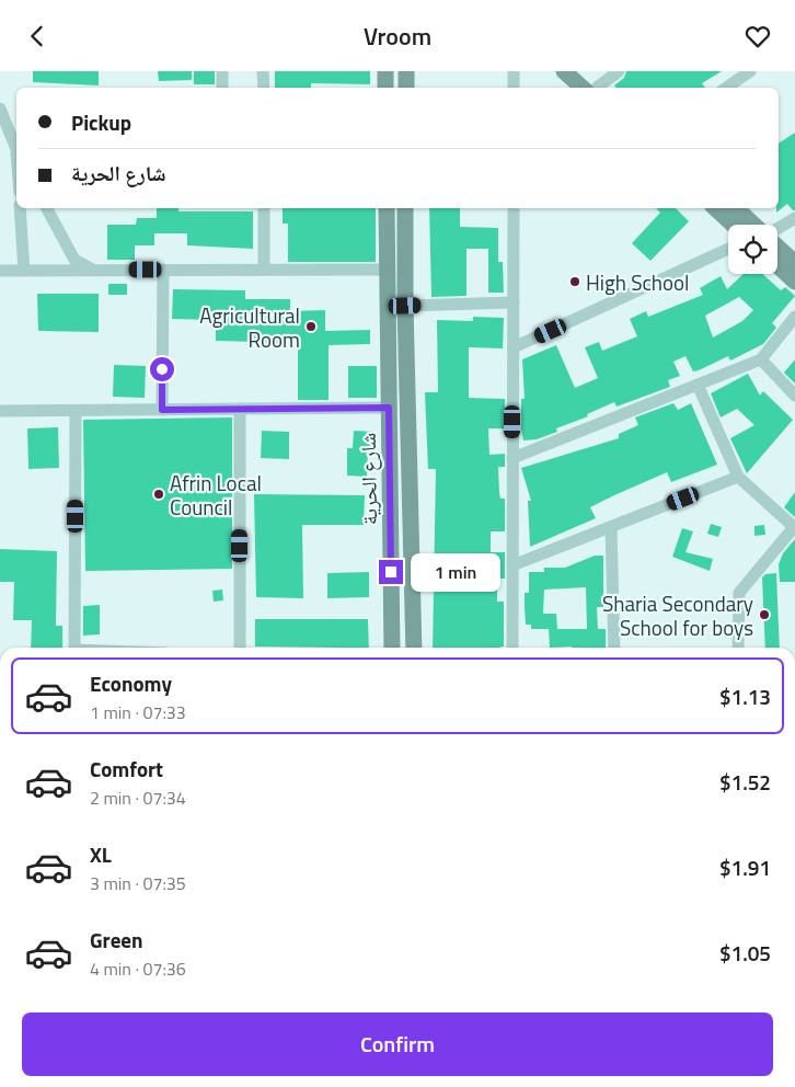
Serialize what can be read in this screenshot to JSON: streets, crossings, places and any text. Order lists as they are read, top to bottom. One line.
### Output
{"streets":{"main road":["شارع الحرية"]},"places":["High School","Agricultural Room","Afrin Local Council","Sharia Secondary School for boys"],"page":{"header":"Vroom","banner":["Pickup","شارع الحرية"],"bubble":"1 min","list":[{"name":"Economy","note":"1 min · 07:33","value":"$1.13"},{"name":"Comfort","note":"2 min · 07:34","value":"$1.52"},{"name":"XL","note":"3 min · 07:35","value":"$1.91"},{"name":"Green","note":"4 min · 07:36","value":"$1.05"}],"buttons":"Confirm"}}
